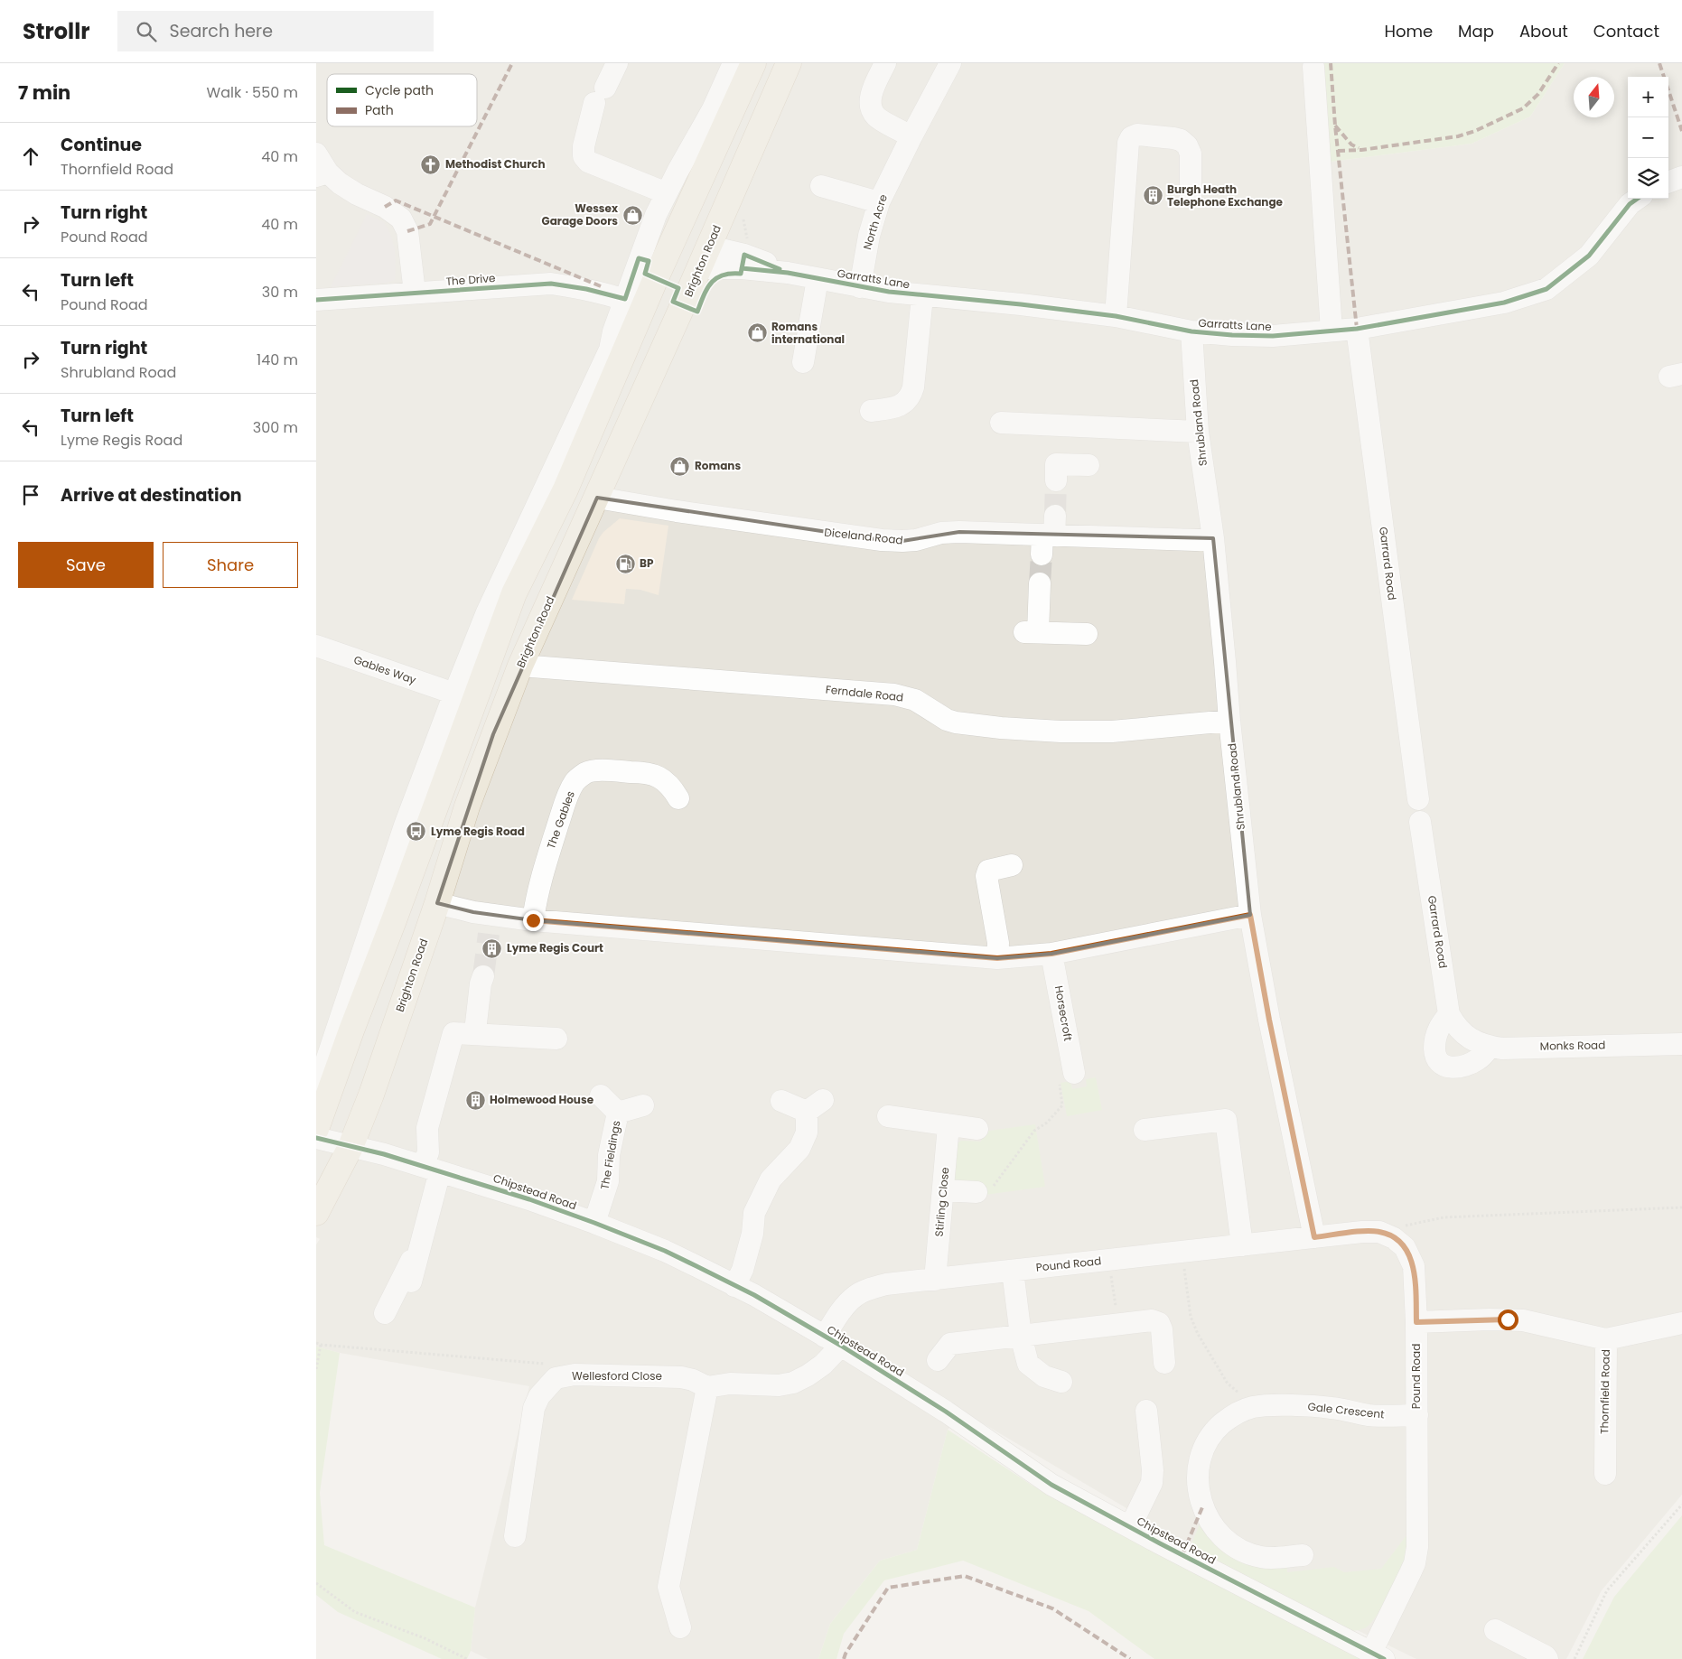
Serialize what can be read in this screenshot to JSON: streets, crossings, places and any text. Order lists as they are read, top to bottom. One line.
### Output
{"streets":{"highway":["Brighton Road"],"street":["North Acre","Garratts Lane","The Drive","Shrubland Road","Diceland Road","Garrard Road","Gables Way","Ferndale Road","The Gables","Horsecroft","Monks Road","The Fieldings","Chipstead Road","Stirling Close","Pound Road","Wellesford Close","Thornfield Road","Gale Crescent"]},"crossings":[["North Acre","Garratts Lane"],["Brighton Road","Garratts Lane"],["Brighton Road","Diceland Road"],["Brighton Road","Ferndale Road"],["Brighton Road","Chipstead Road"],["Garratts Lane","Shrubland Road"],["Garratts Lane","Garrard Road"],["Shrubland Road","Diceland Road"],["Shrubland Road","Ferndale Road"],["Shrubland Road","Pound Road"],["Garrard Road","Monks Road"],["The Fieldings","Chipstead Road"],["Chipstead Road","Pound Road"],["Stirling Close","Pound Road"],["Pound Road","Thornfield Road"],["Pound Road","Gale Crescent"]],"places":{"church":["Methodist Church"],"building":["Burgh Heath Telephone Exchange","Lyme Regis Court","Holmewood House"],"shop":["Wessex Garage Doors","Romans international","Romans"],"fuel station":["BP"],"bus stop":["Lyme Regis Road"]},"legend":["Cycle path","Path"],"north":"top","page":{"header":"Strollr","search":"Search here","nav":["Home","Map","About","Contact"],"heading":["7 min","Walk · 550 m"],"map_buttons":["+","−"],"list":[["Continue","Thornfield Road","40 m"],["Turn right","Pound Road","40 m"],["Turn left","Pound Road","30 m"],["Turn right","Shrubland Road","140 m"],["Turn left","Lyme Regis Road","300 m"],"Arrive at destination"],"buttons":["Save","Share"]}}
